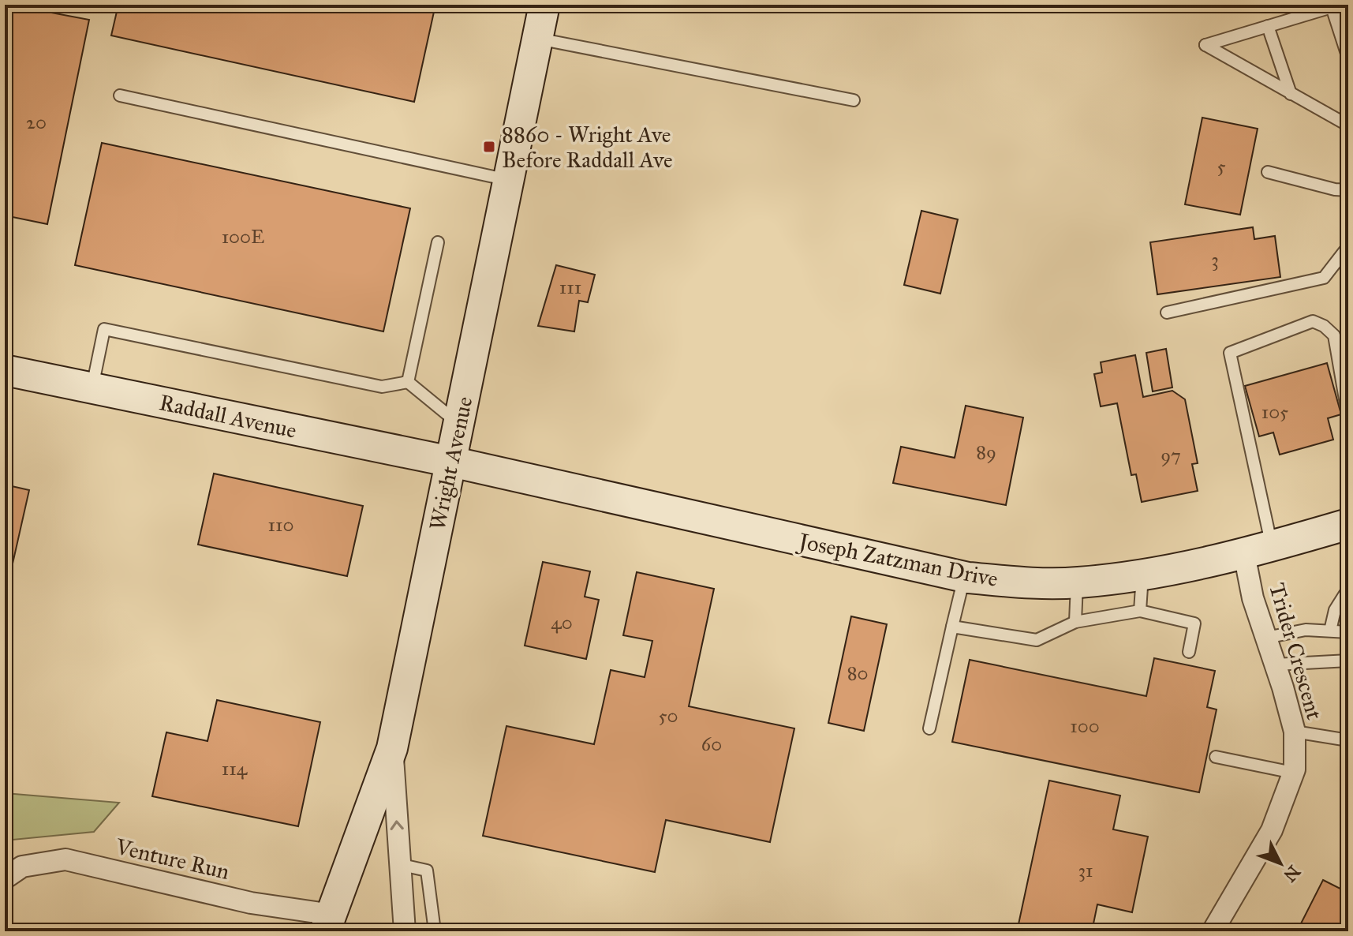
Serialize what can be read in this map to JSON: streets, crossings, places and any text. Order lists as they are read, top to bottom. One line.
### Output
{"streets":{"street":["Raddall Avenue","Wright Avenue","Joseph Zatzman Drive","Trider Crescent","Venture Run"]},"crossings":[["Raddall Avenue","Wright Avenue"],["Raddall Avenue","Joseph Zatzman Drive"],["Wright Avenue","Joseph Zatzman Drive"],["Wright Avenue","Venture Run"],["Joseph Zatzman Drive","Trider Crescent"]],"places":{"transit":["8860 - Wright Ave Before Raddall Ave"]},"house_numbers":["20","5","100E","3","111","105","89","97","110","40","80","50","100","60","114","31"],"north":"bottom right"}
